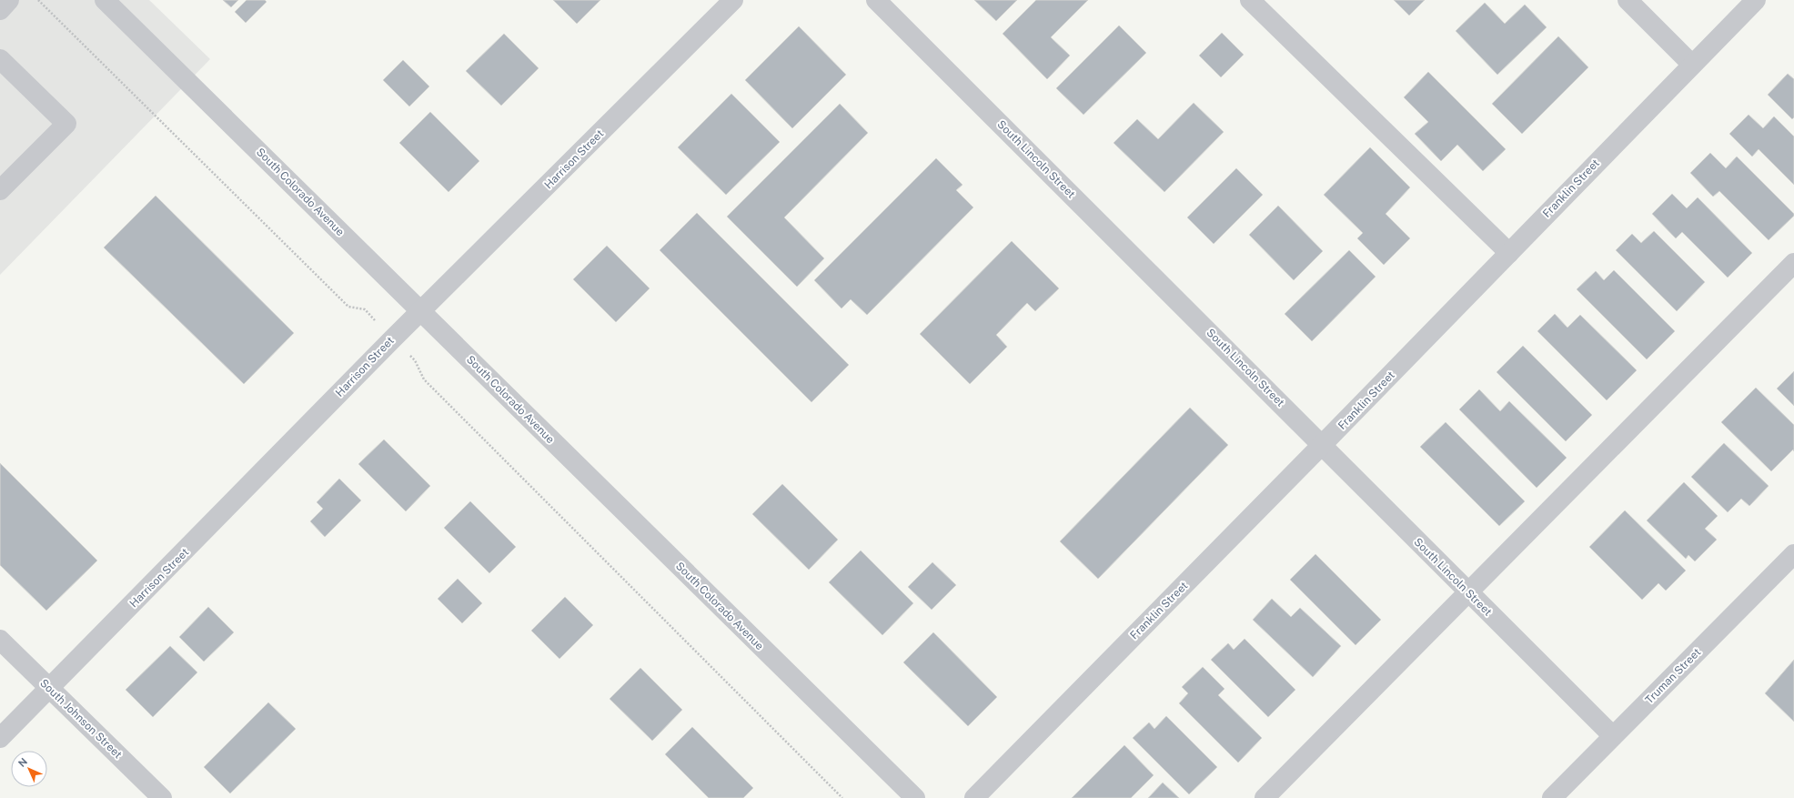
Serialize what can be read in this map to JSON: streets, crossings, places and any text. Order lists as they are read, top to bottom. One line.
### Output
{"streets":{"street":["Harrison Street","South Lincoln Street","Franklin Street","South Colorado Avenue","Truman Street","South Johnson Street"]},"crossings":[["Harrison Street","South Colorado Avenue"],["Harrison Street","South Johnson Street"],["South Lincoln Street","Franklin Street"],["South Lincoln Street","Truman Street"]],"north":"top left"}
